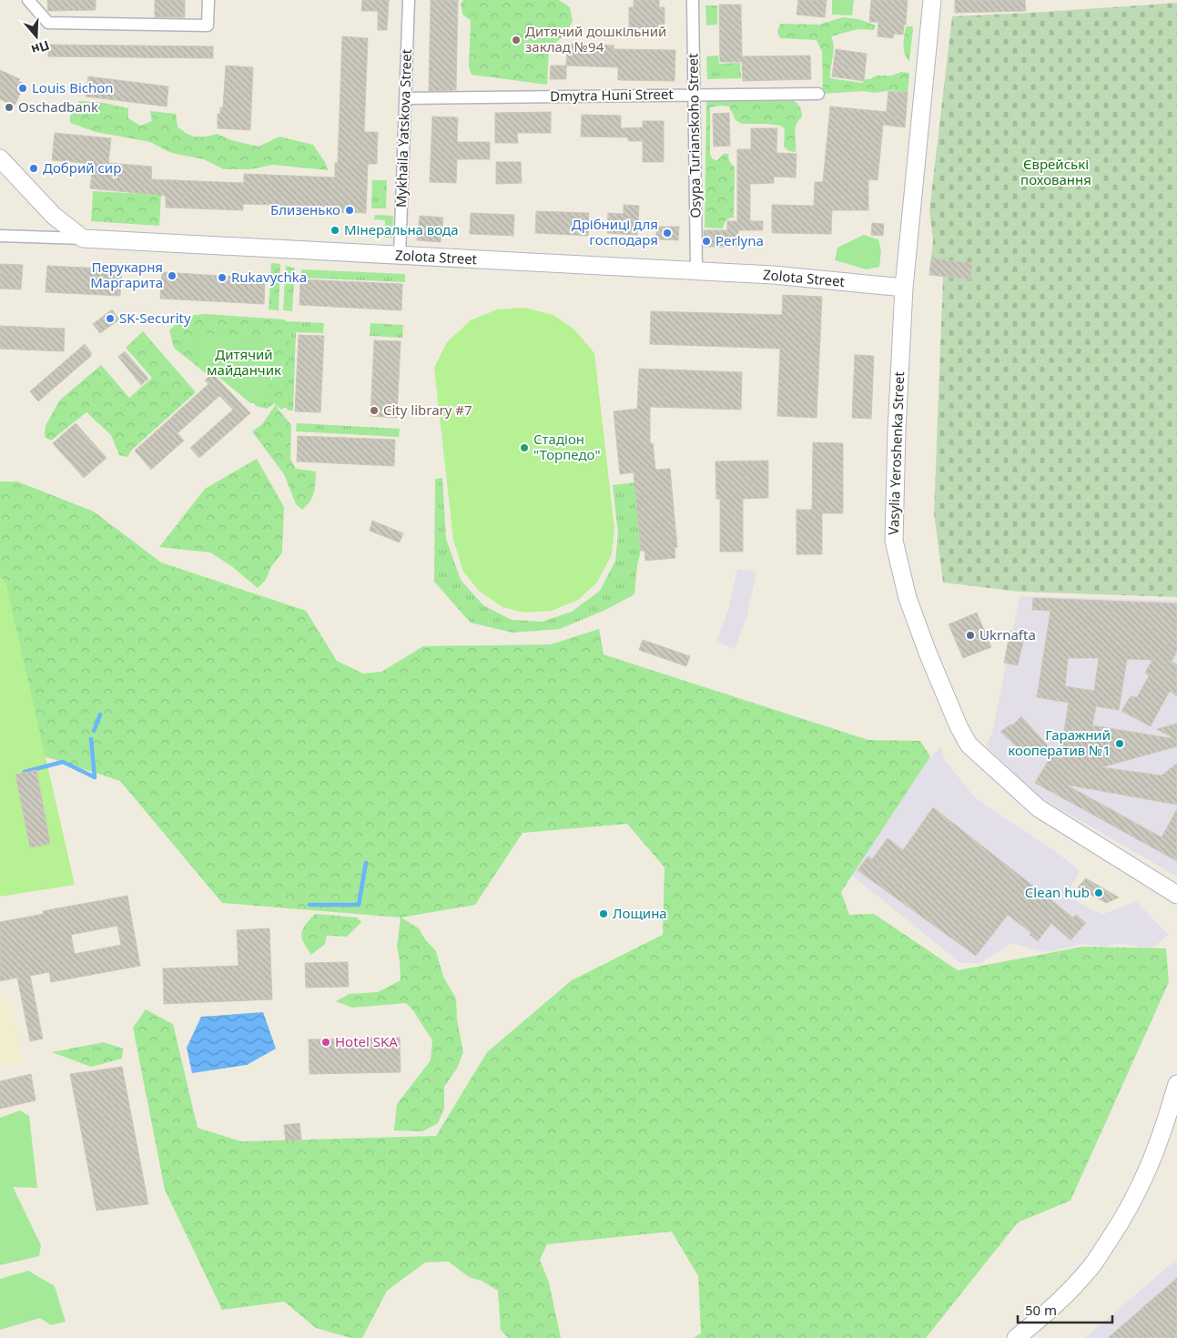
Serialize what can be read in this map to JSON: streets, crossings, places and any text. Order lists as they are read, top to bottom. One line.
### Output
{"streets":{"main road":["Zolota Street","Vasylia Yeroshenka Street"],"street":["Dmytra Huni Street","Mykhaila Yatskova Street","Osypa Turianskoho Street"]},"crossings":[["Dmytra Huni Street","Mykhaila Yatskova Street"],["Dmytra Huni Street","Osypa Turianskoho Street"],["Mykhaila Yatskova Street","Zolota Street"],["Osypa Turianskoho Street","Zolota Street"],["Zolota Street","Vasylia Yeroshenka Street"]],"parks":["Єврейські поховання","Дитячий майданчик"],"places":["Дитячий дошкільний заклад №94","Louis Bichon","Oschadbank","Добрий сир","Близенько","Мінеральна вода","Дрібниці для господаря","Perlyna","Перукарня Маргарита","Rukavychka","SK-Security","City library #7","Стадіон \"Торпедо\"","Ukrnafta","Гаражний кооператив №1","Clean hub","Лощина","Hotel SKA"],"scale_bar":"50 m","north":"bottom"}
